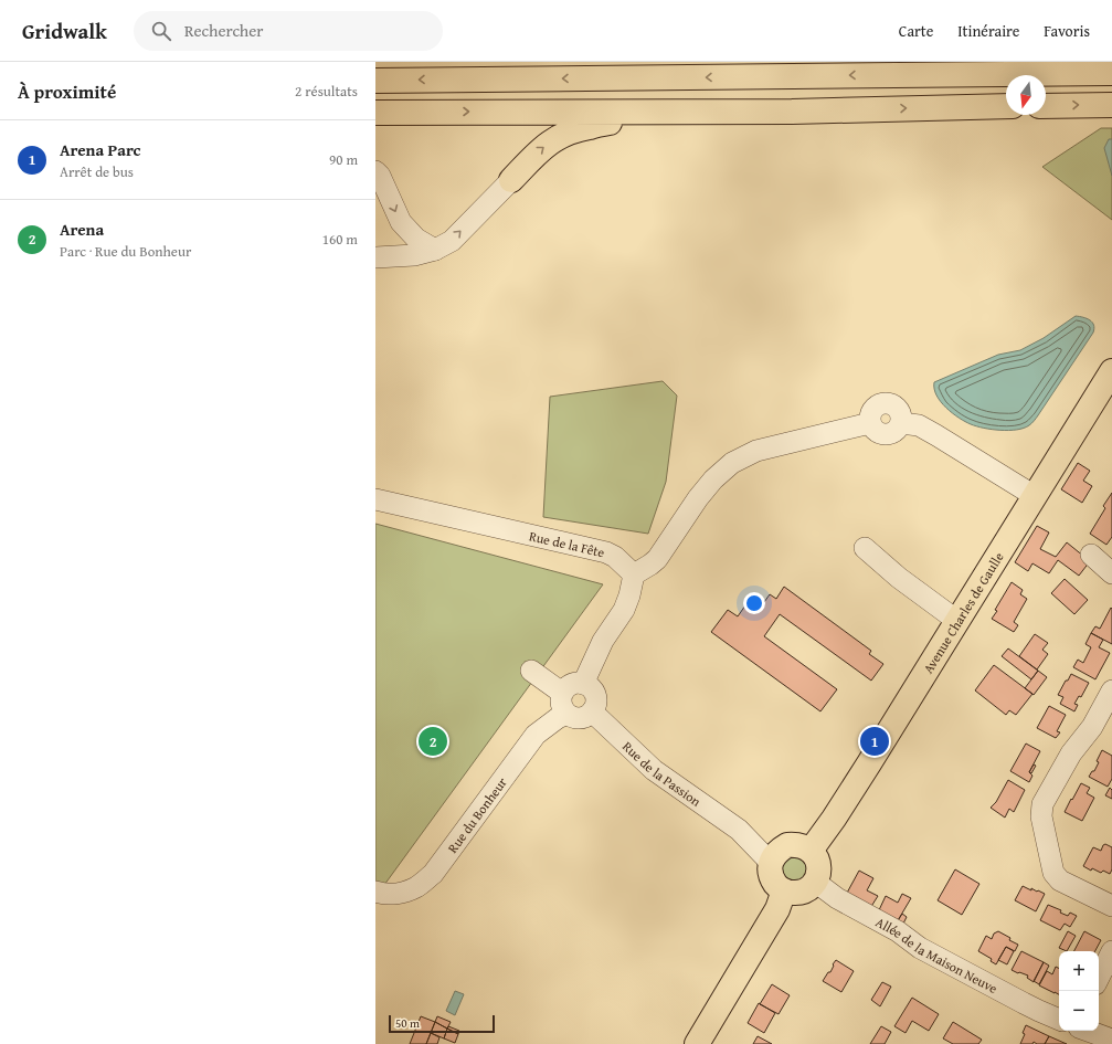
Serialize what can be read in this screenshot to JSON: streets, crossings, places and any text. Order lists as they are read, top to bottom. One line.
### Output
{"streets":{"main road":["Avenue Charles de Gaulle"],"street":["Rue de la Fête","Rue de la Passion","Rue du Bonheur","Allée de la Maison Neuve"]},"crossings":[["Avenue Charles de Gaulle","Rue de la Passion"],["Avenue Charles de Gaulle","Allée de la Maison Neuve"],["Rue de la Passion","Rue du Bonheur"],["Rue de la Passion","Allée de la Maison Neuve"]],"scale_bar":"50 m","north":"bottom","page":{"header":"Gridwalk","search":"Rechercher","nav":["Carte","Itinéraire","Favoris"],"heading":["À proximité","2 résultats"],"list":[{"mark":"1","name":"Arena Parc","note":"Arrêt de bus","value":"90 m"},{"mark":"2","name":"Arena","note":"Parc · Rue du Bonheur","value":"160 m"}],"pins":["1","2"],"map_buttons":["+","−"],"scale":"50 m"}}
